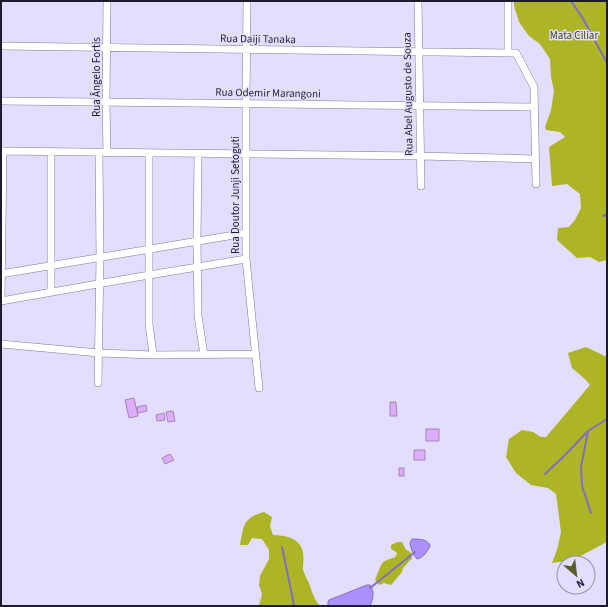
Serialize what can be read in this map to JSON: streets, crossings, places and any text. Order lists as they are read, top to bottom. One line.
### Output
{"streets":{"street":["Rua Daiji Tanaka","Rua Ângelo Fortis","Rua Odemir Marangoni","Rua Abel Augusto de Souza","Rua Doutor Junji Setoguti"]},"crossings":[["Rua Daiji Tanaka","Rua Ângelo Fortis"],["Rua Daiji Tanaka","Rua Abel Augusto de Souza"],["Rua Daiji Tanaka","Rua Doutor Junji Setoguti"],["Rua Ângelo Fortis","Rua Odemir Marangoni"],["Rua Odemir Marangoni","Rua Abel Augusto de Souza"],["Rua Odemir Marangoni","Rua Doutor Junji Setoguti"]],"parks":["Mata Ciliar"],"north":"bottom right"}
